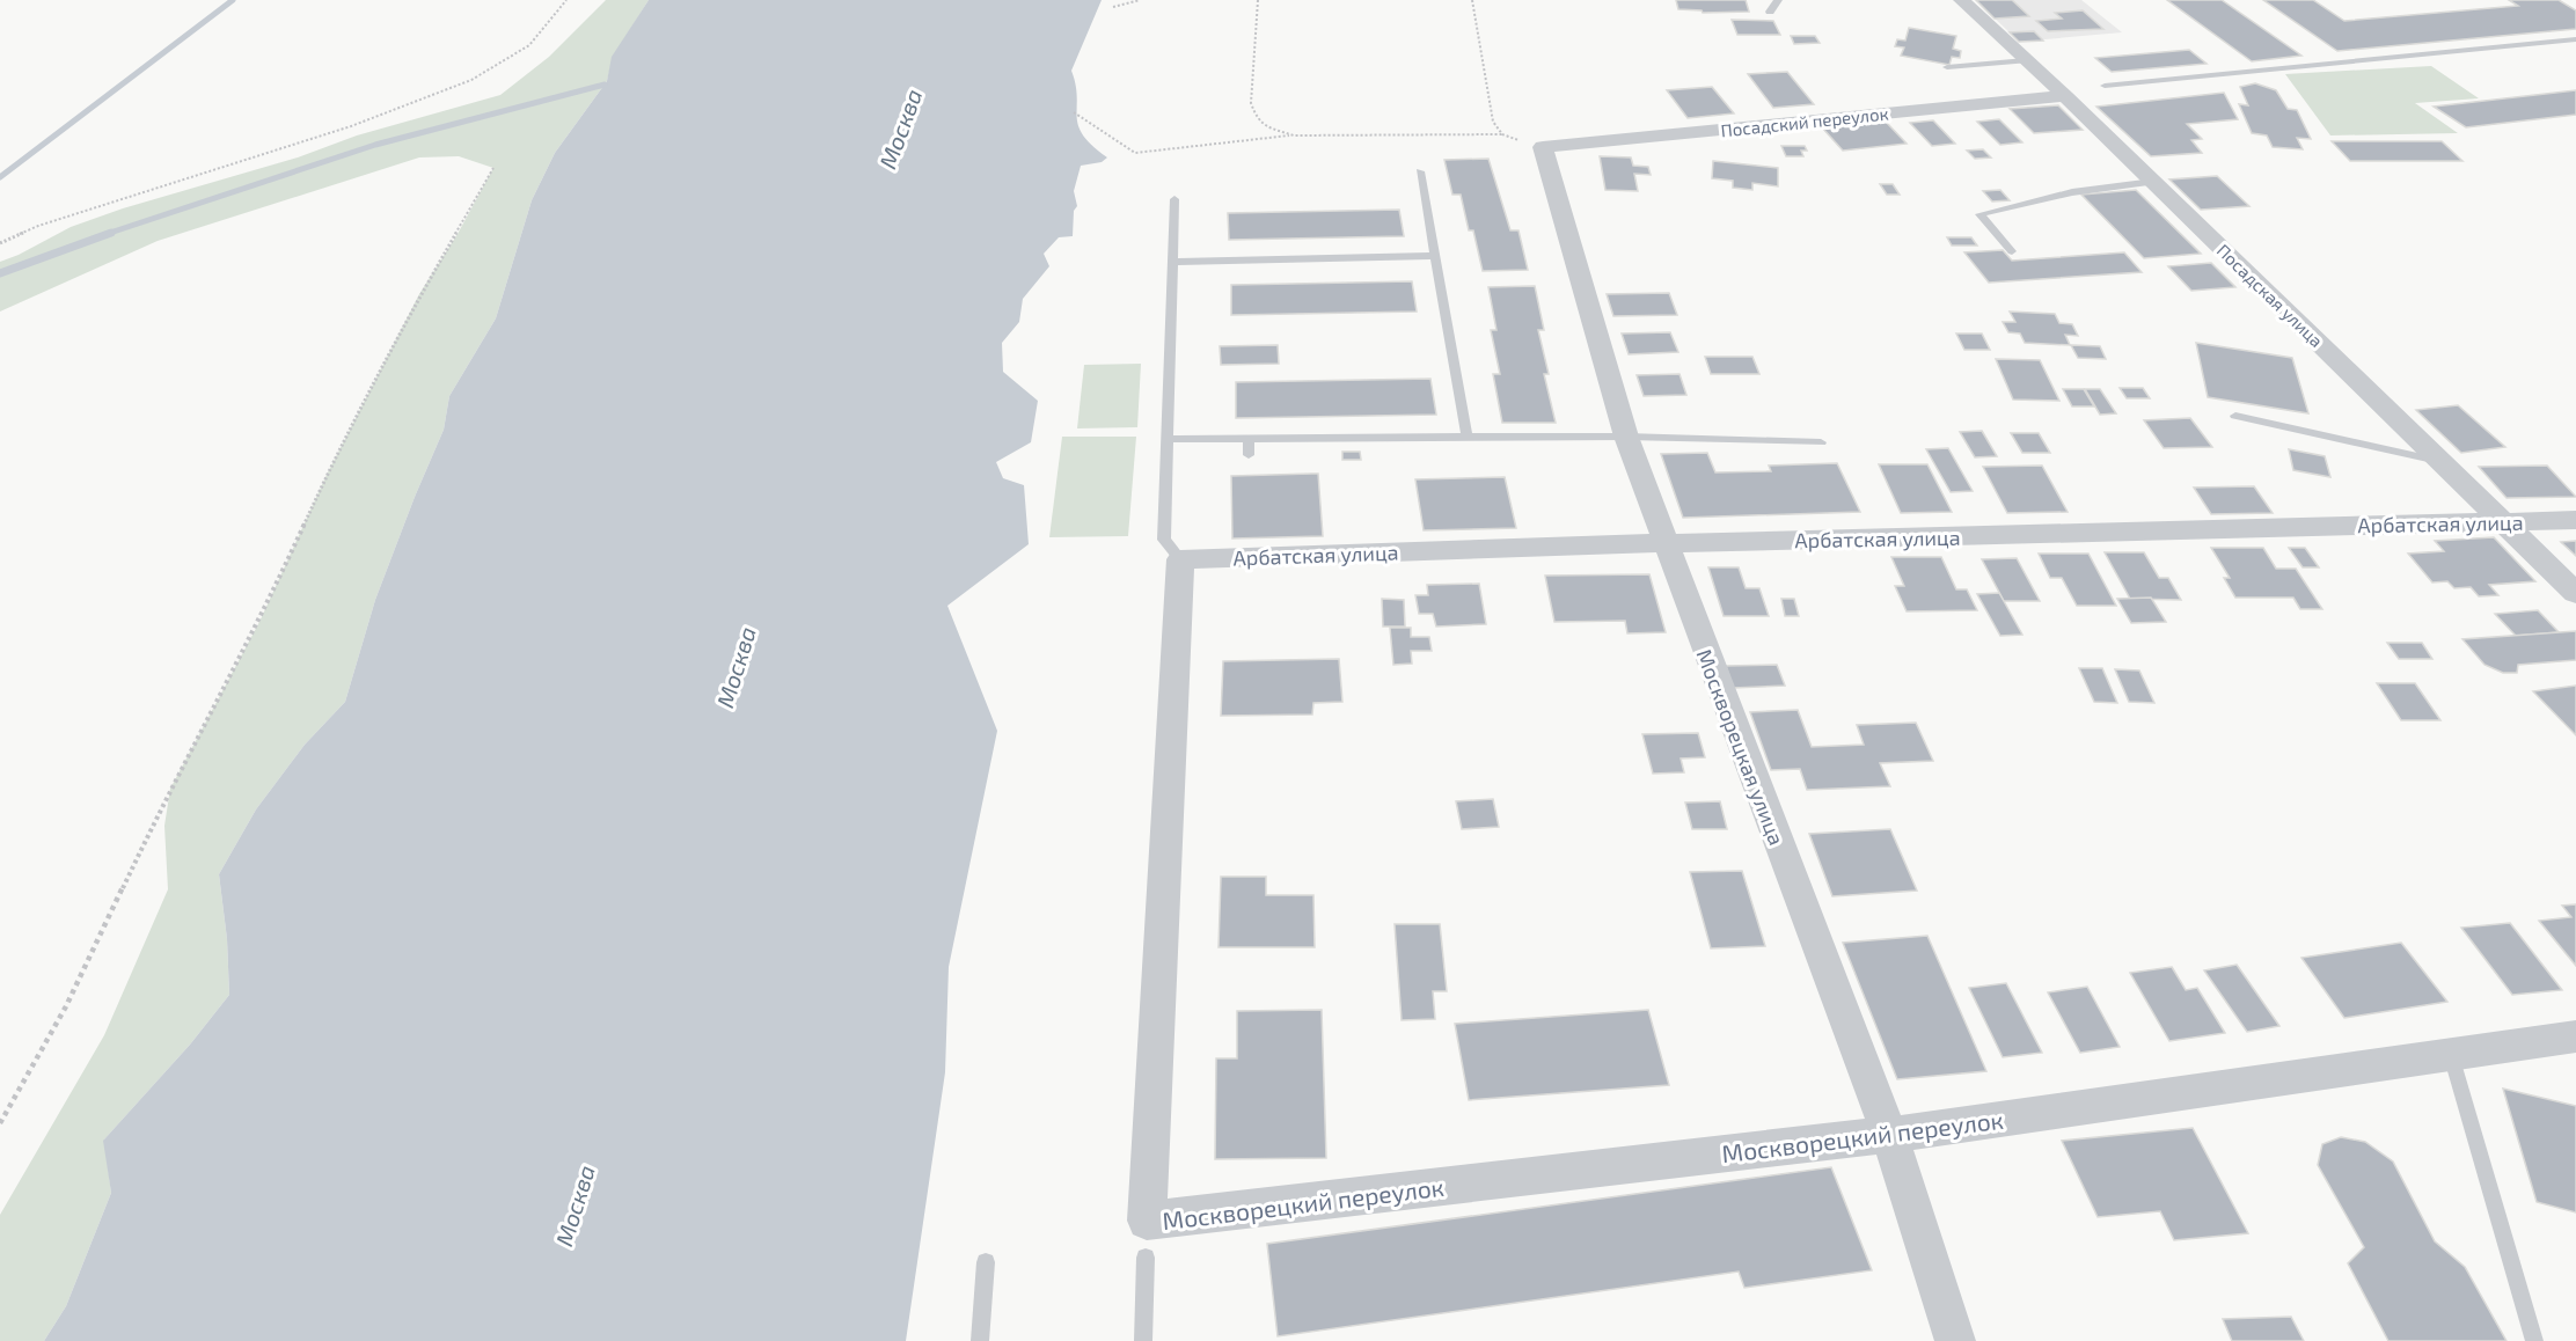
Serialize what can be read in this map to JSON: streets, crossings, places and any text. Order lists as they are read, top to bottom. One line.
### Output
{"streets":{"street":["Посадский переулок","Посадская улица","Арбатская улица","Москворецкая улица","Москворецкий переулок"]},"crossings":[["Посадский переулок","Посадская улица"],["Посадский переулок","Москворецкая улица"],["Посадская улица","Арбатская улица"],["Арбатская улица","Москворецкая улица"],["Арбатская улица","Москворецкий переулок"],["Москворецкая улица","Москворецкий переулок"]],"water":["Москва"]}
